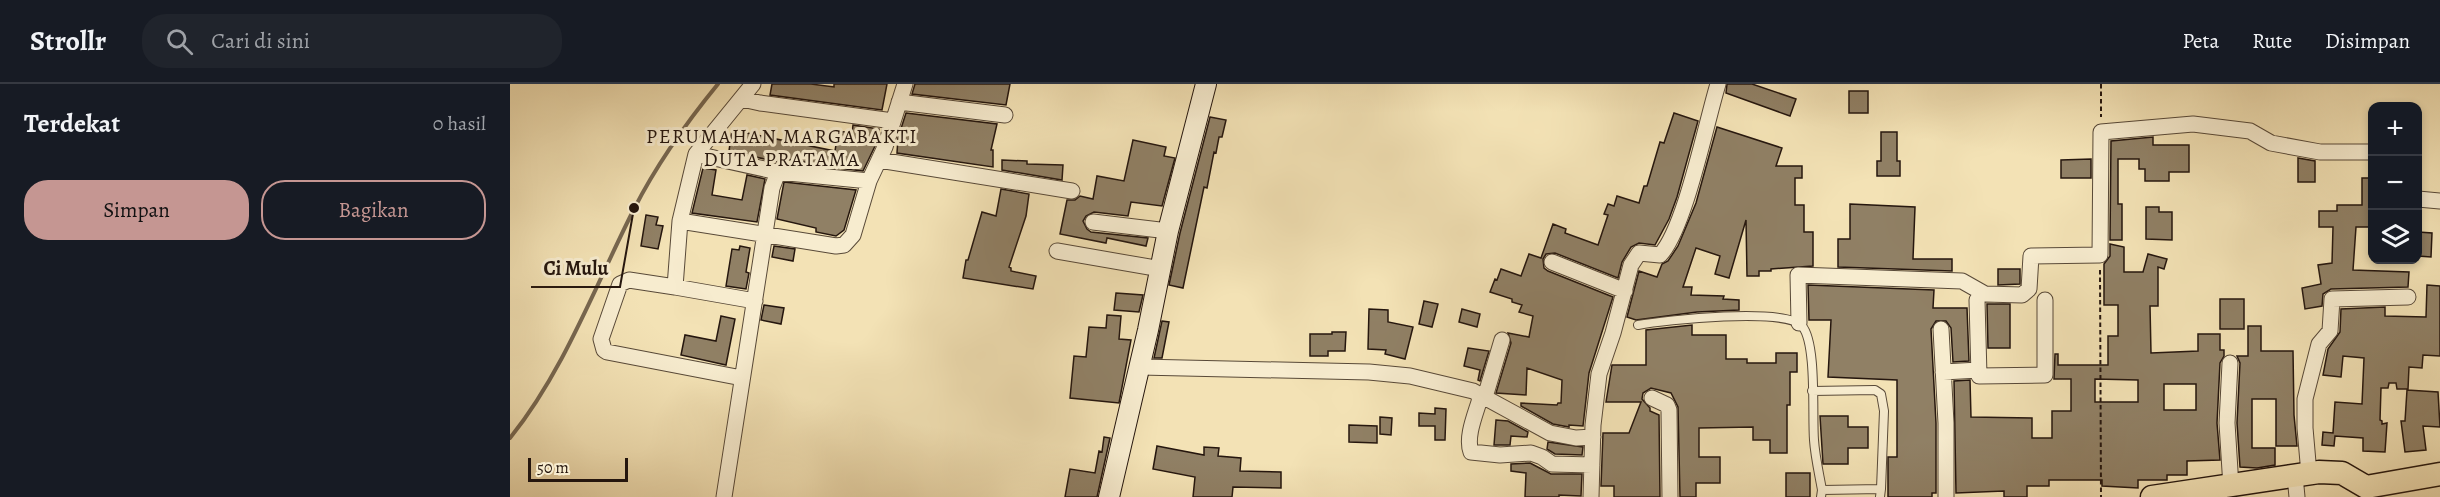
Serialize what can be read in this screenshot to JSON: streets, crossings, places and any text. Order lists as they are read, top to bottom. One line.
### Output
{"districts":["PERUMAHAN MARGABAKTI DUTA PRATAMA"],"places":["Ci Mulu"],"scale_bar":"50 m","page":{"header":"Strollr","search":"Cari di sini","nav":["Peta","Rute","Disimpan"],"heading":["Terdekat","0 hasil"],"map_buttons":["+","−"],"buttons":["Simpan","Bagikan"],"scale":"50 m"}}
